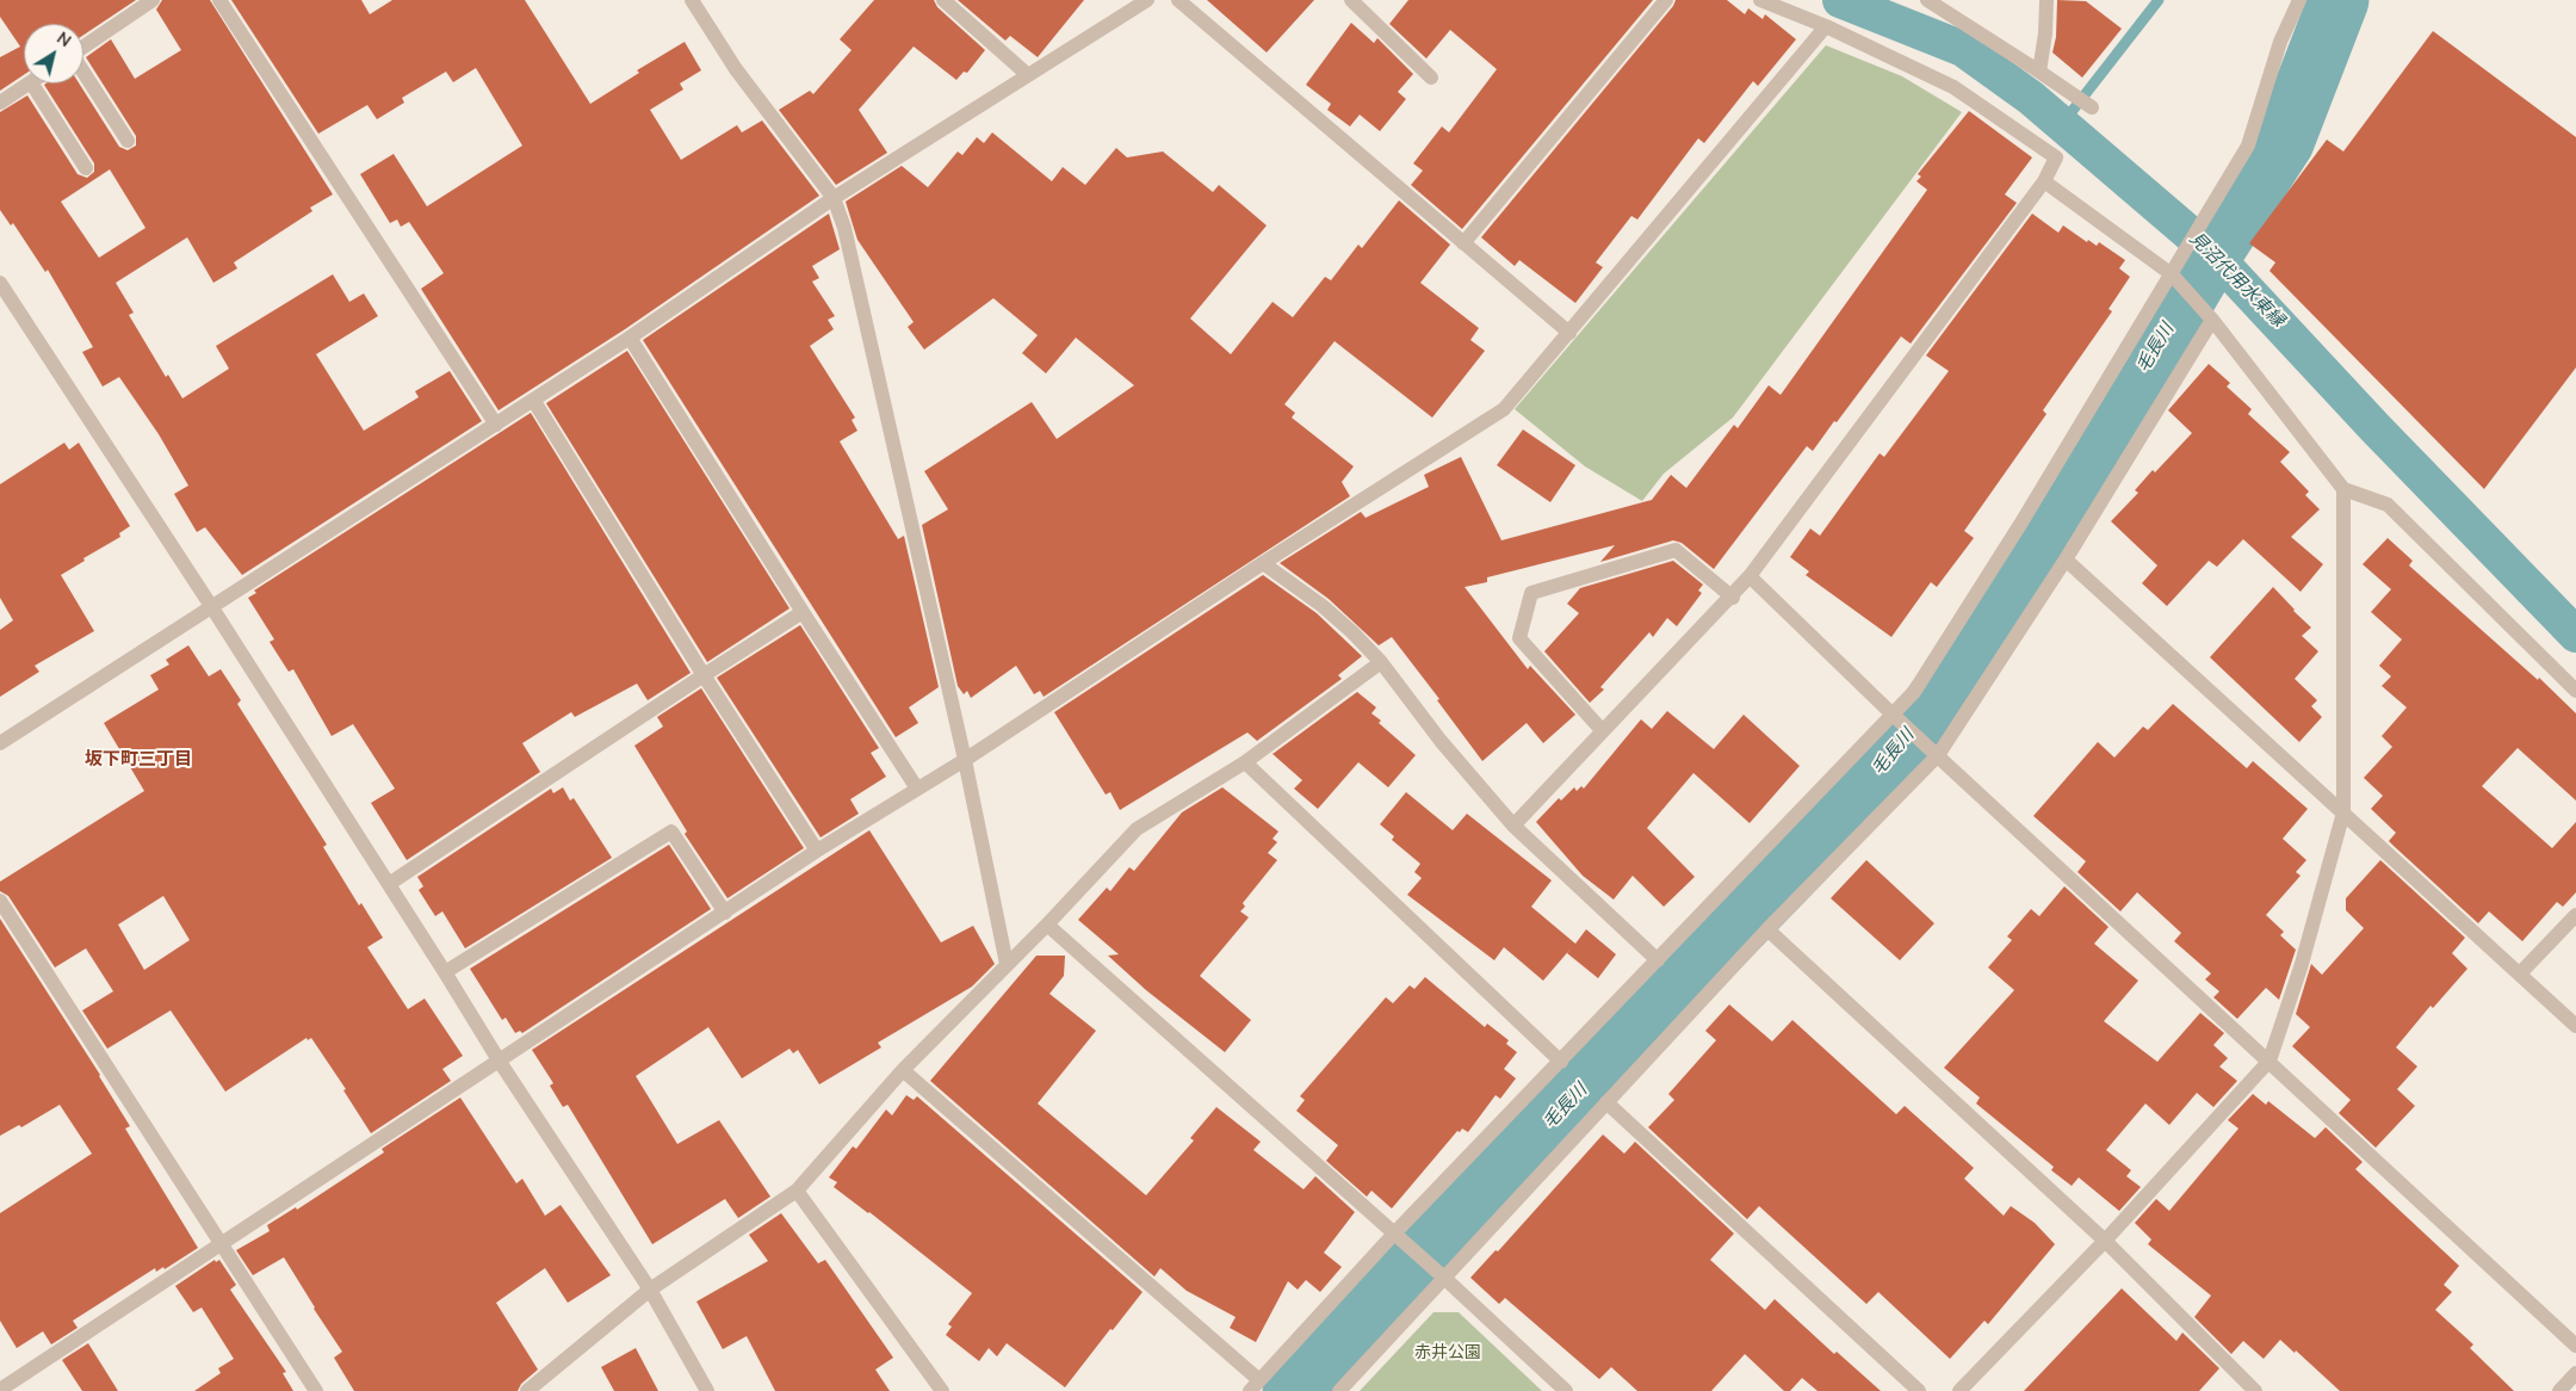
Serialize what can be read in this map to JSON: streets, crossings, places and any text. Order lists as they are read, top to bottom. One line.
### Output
{"districts":["坂下町三丁目"],"water":["見沼代用水東縁","毛長川"],"parks":["赤井公園"],"north":"top right"}
